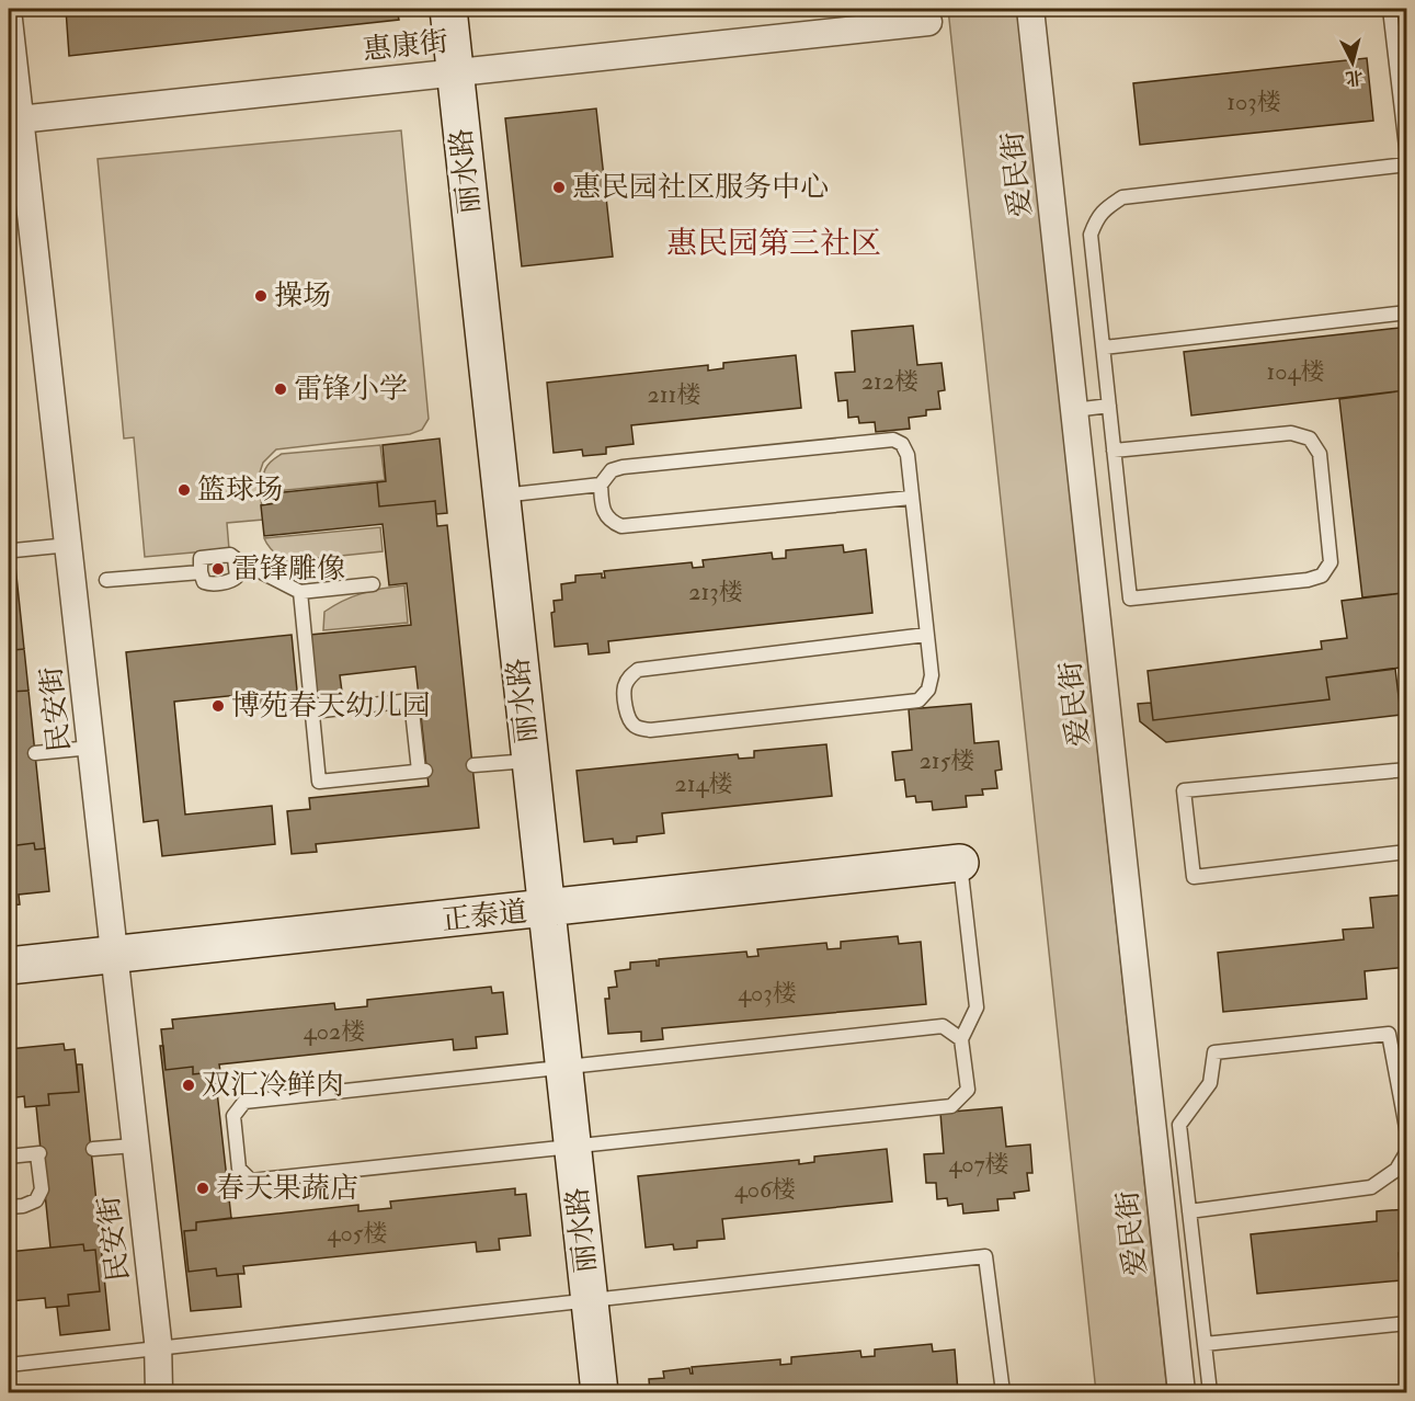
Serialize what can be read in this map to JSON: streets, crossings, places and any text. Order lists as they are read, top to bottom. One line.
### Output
{"streets":{"street":["惠康街","丽水路","爱民街","民安街","正泰道"]},"crossings":[["惠康街","丽水路"],["惠康街","民安街"],["丽水路","正泰道"],["民安街","正泰道"]],"districts":["惠民园第三社区"],"places":["惠民园社区服务中心","操场","雷锋小学","篮球场","雷锋雕像","博苑春天幼儿园","双汇冷鲜肉","春天果蔬店"],"house_numbers":["103楼","104楼","212楼","211楼","213楼","215楼","214楼","403楼","402楼","407楼","406楼","405楼"],"north":"bottom"}
